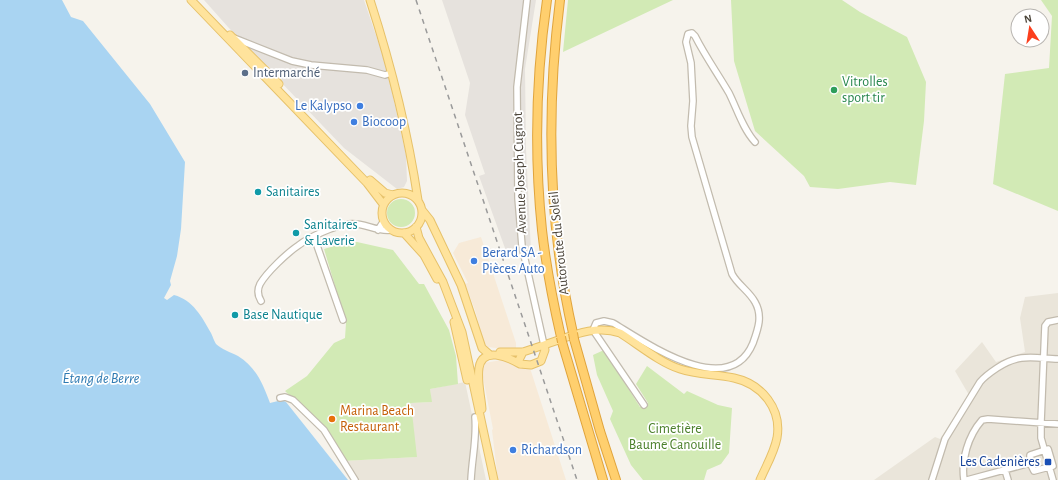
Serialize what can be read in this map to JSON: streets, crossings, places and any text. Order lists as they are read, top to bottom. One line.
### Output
{"streets":{"highway":["Autoroute du Soleil"],"street":["Avenue Joseph Cugnot"]},"water":["Étang de Berre"],"parks":["Cimetière Baume Canouille"],"places":{"other":["Intermarché","Vitrolles sport tir","Le Kalypso","Biocoop","Sanitaires","Sanitaires & Laverie","Berard SA - Pièces Auto","Base Nautique","Marina Beach Restaurant","Richardson"],"transit":["Les Cadenières"]},"north":"top"}
